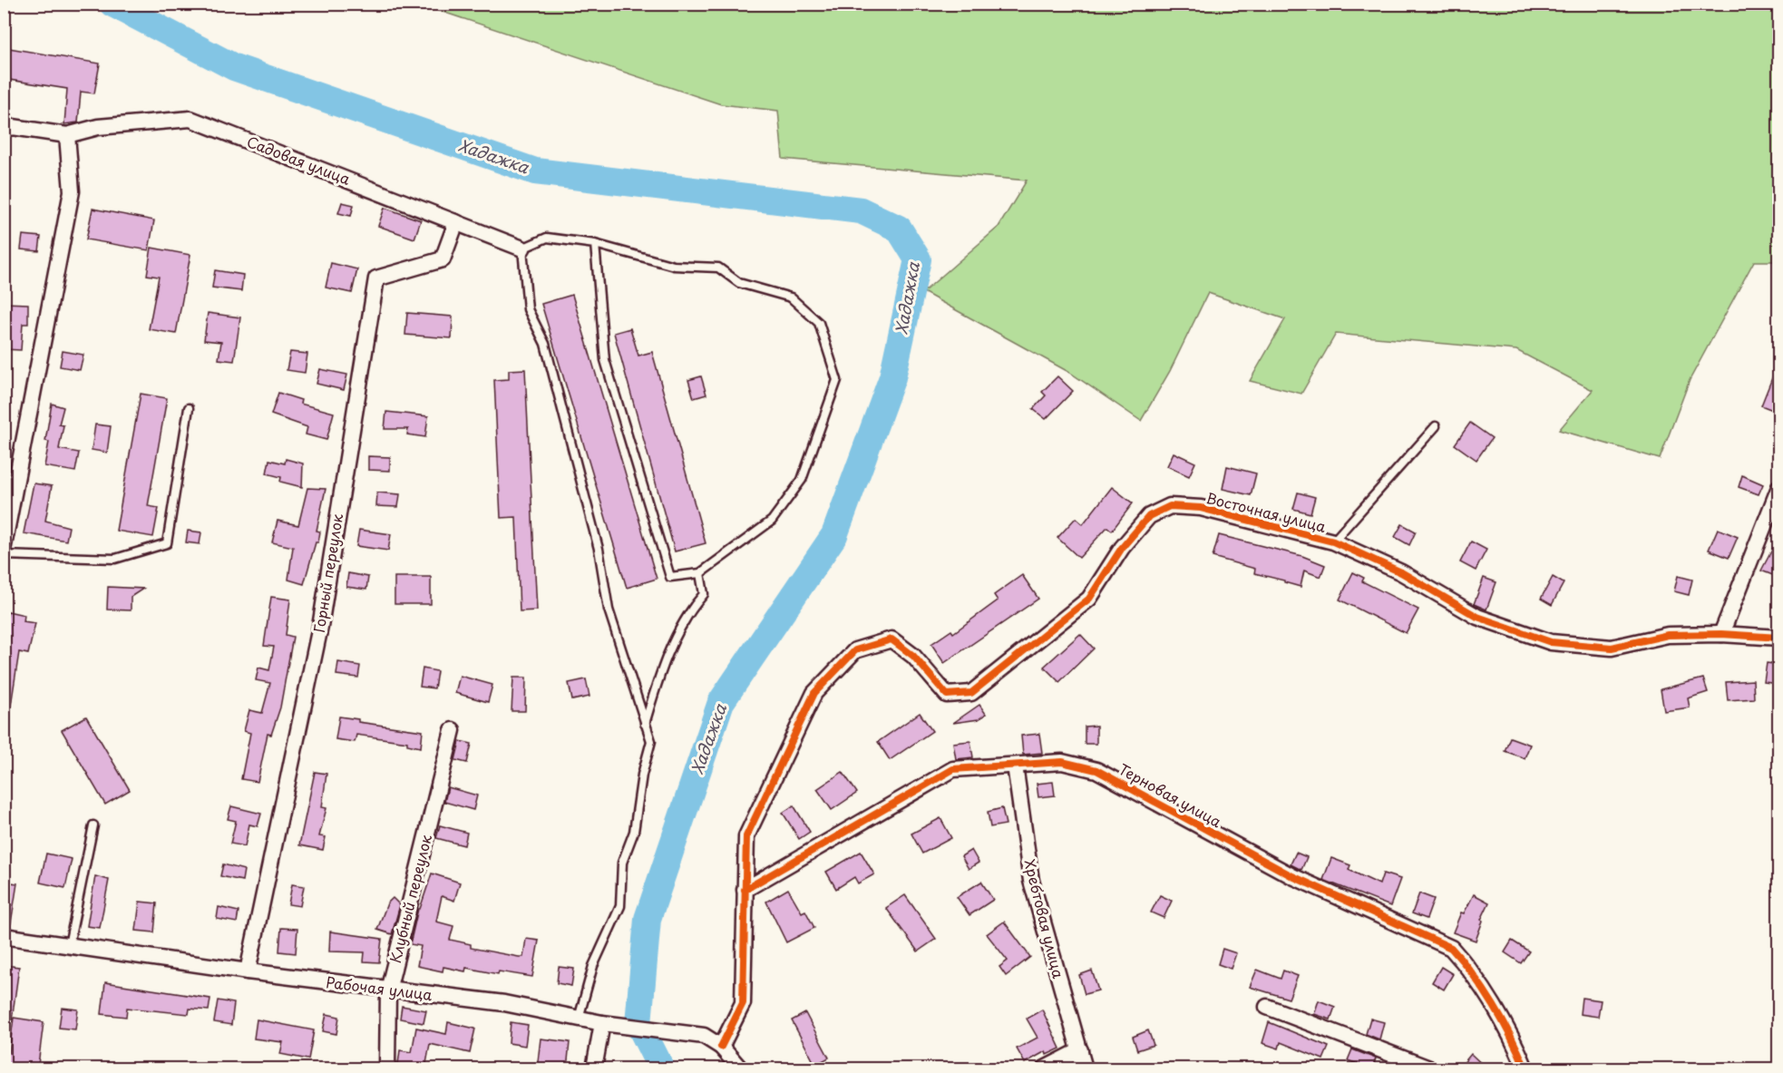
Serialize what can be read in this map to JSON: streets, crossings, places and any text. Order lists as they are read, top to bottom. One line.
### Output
{"streets":{"street":["Садовая улица","Восточная улица","Горный переулок","Терновая улица","Клубный переулок","Хребтовая улица","Рабочая улица"]},"crossings":[["Садовая улица","Горный переулок"],["Восточная улица","Терновая улица"],["Горный переулок","Рабочая улица"],["Терновая улица","Хребтовая улица"],["Клубный переулок","Рабочая улица"]],"water":["Хадажка"]}
